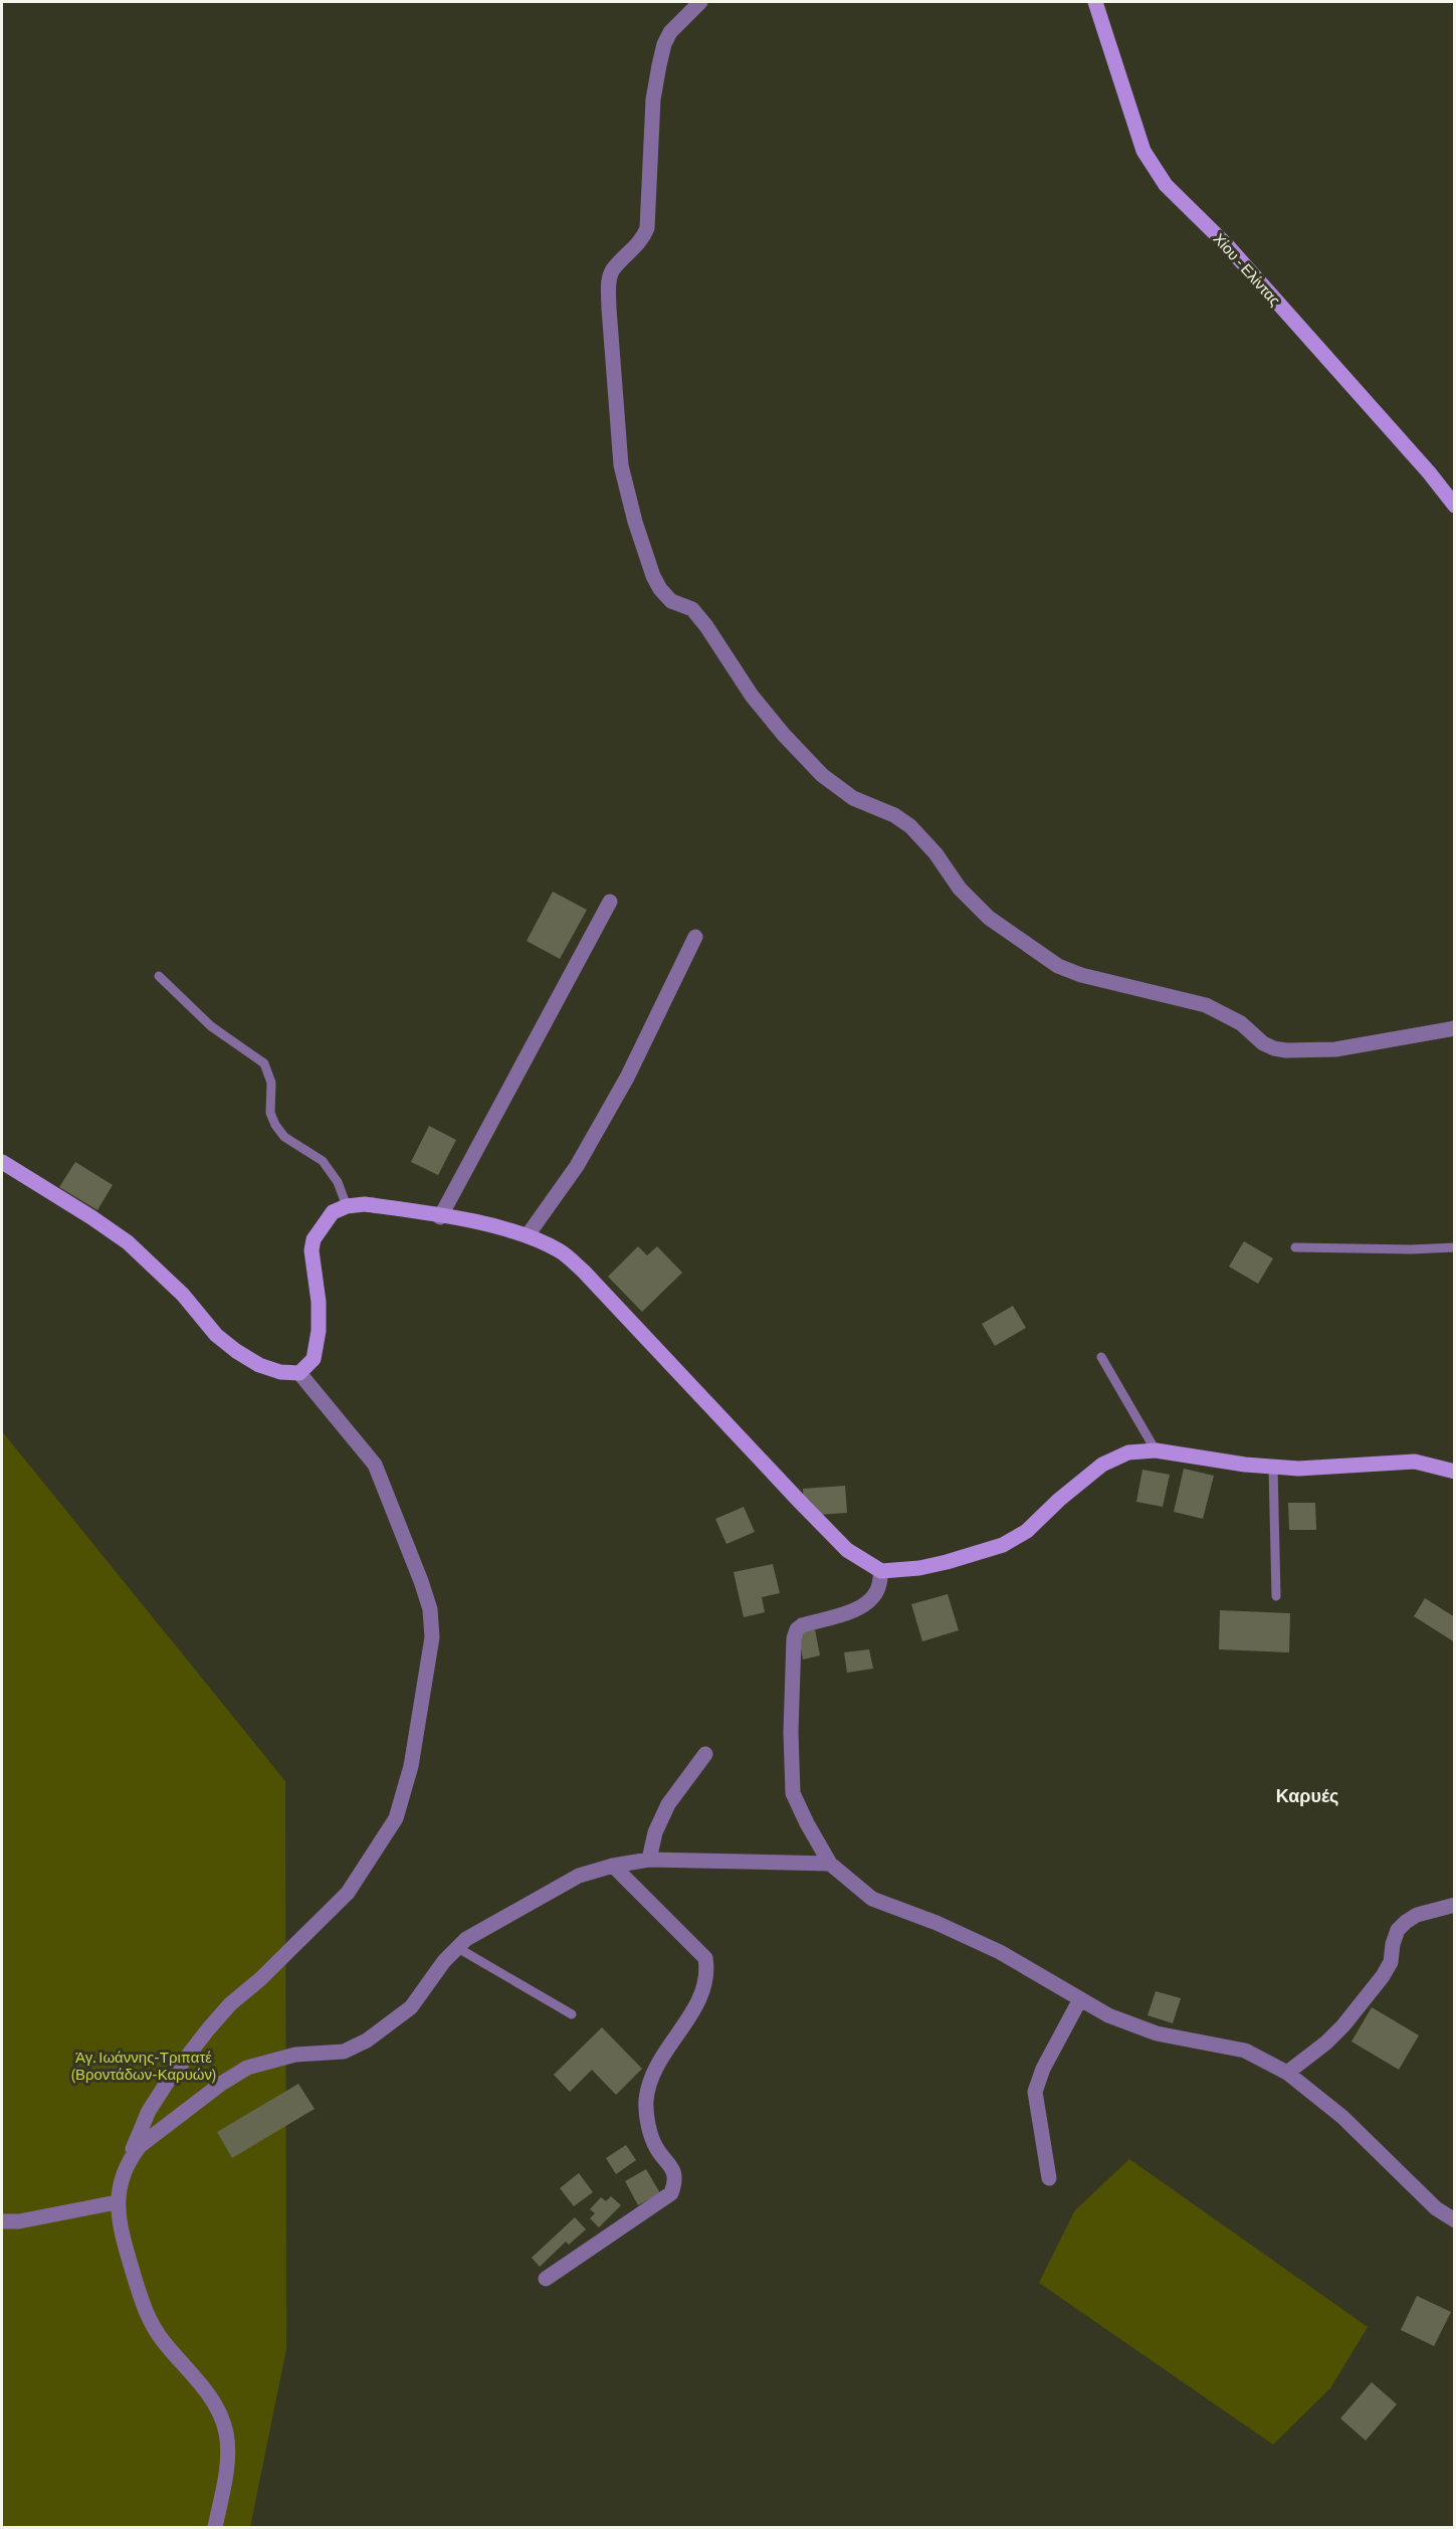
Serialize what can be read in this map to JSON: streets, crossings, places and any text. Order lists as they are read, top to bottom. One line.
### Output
{"streets":{"street":["Χίου - Ελίντας"]},"districts":["Καρυές"],"parks":["Άγ. Ιωάννης-Τριπατέ (Βροντάδων-Καρυών)"]}
